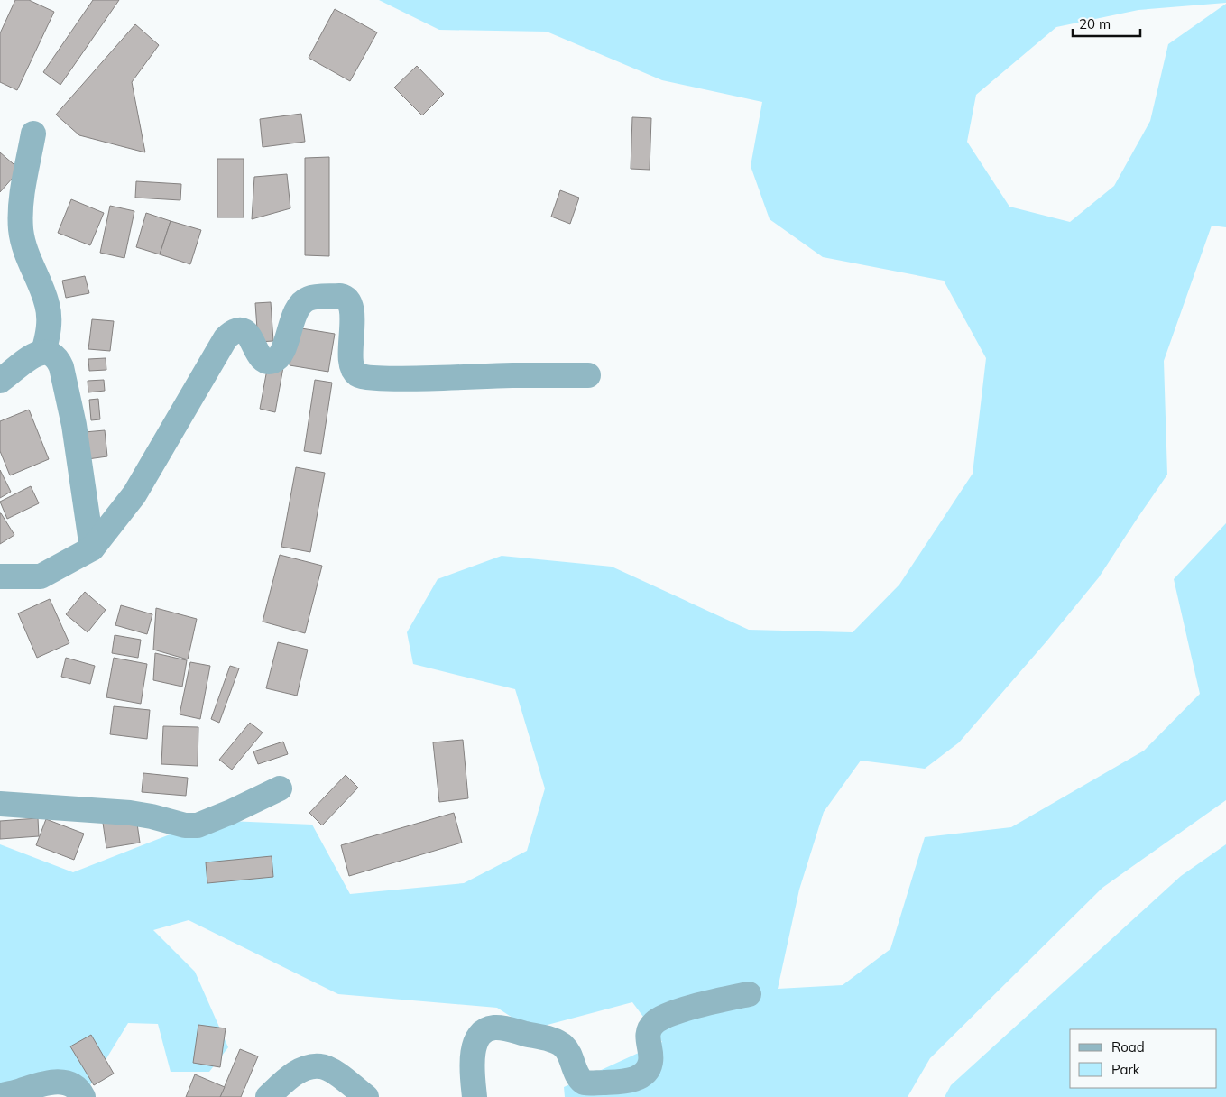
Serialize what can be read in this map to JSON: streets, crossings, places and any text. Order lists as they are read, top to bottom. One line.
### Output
{"legend":["Road","Park"],"scale_bar":"20 m"}
